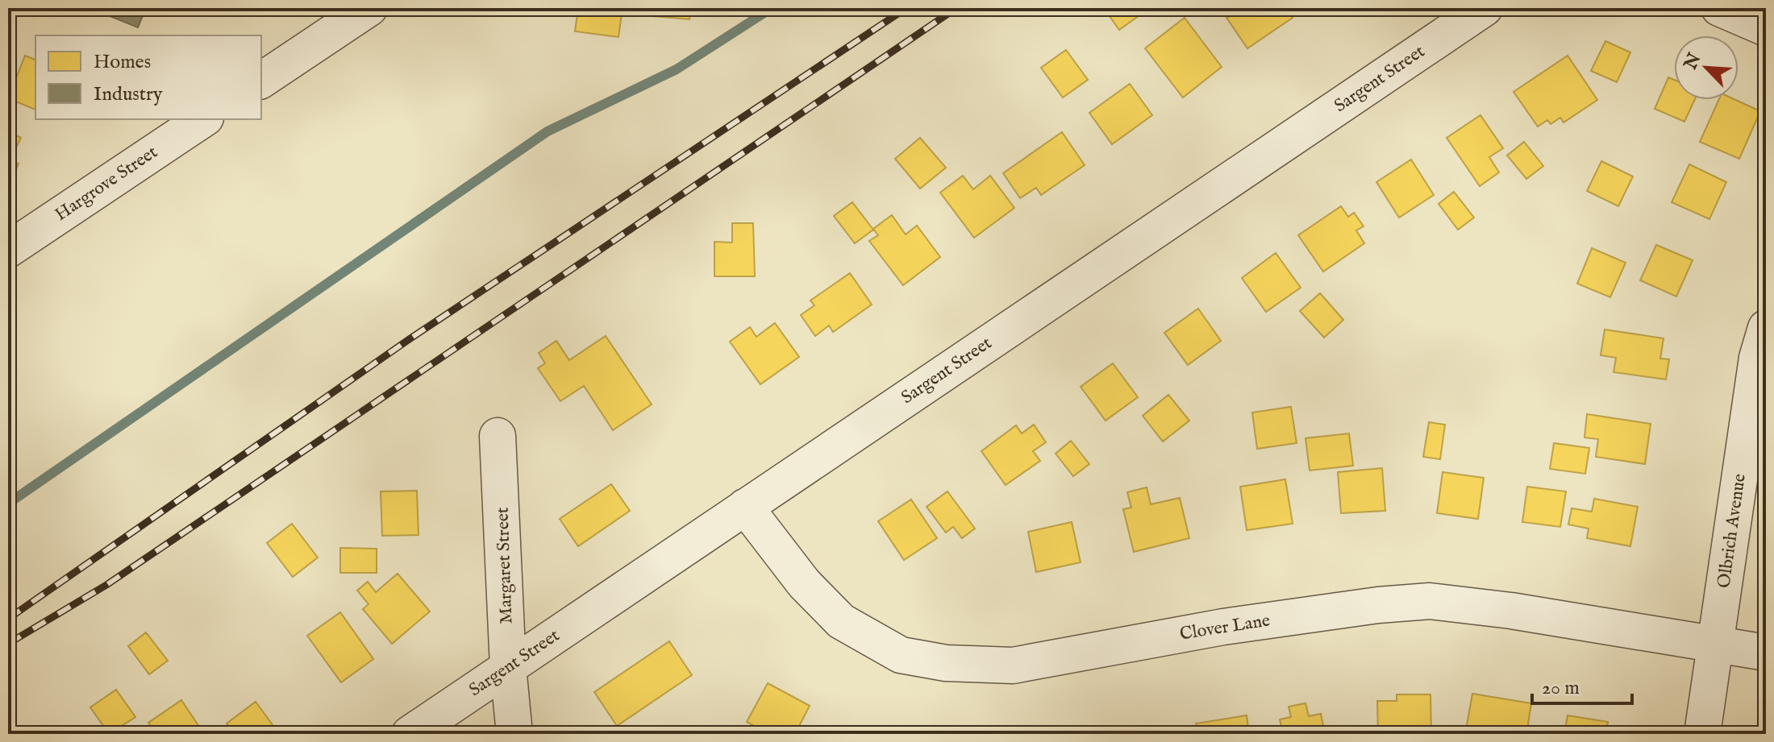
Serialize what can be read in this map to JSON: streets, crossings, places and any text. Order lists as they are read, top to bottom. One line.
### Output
{"streets":{"street":["Sargent Street","Hargrove Street","Olbrich Avenue","Margaret Street","Clover Lane"]},"crossings":[["Sargent Street","Margaret Street"],["Sargent Street","Clover Lane"],["Olbrich Avenue","Clover Lane"]],"legend":["Homes","Industry"],"scale_bar":"20 m","north":"top left"}
